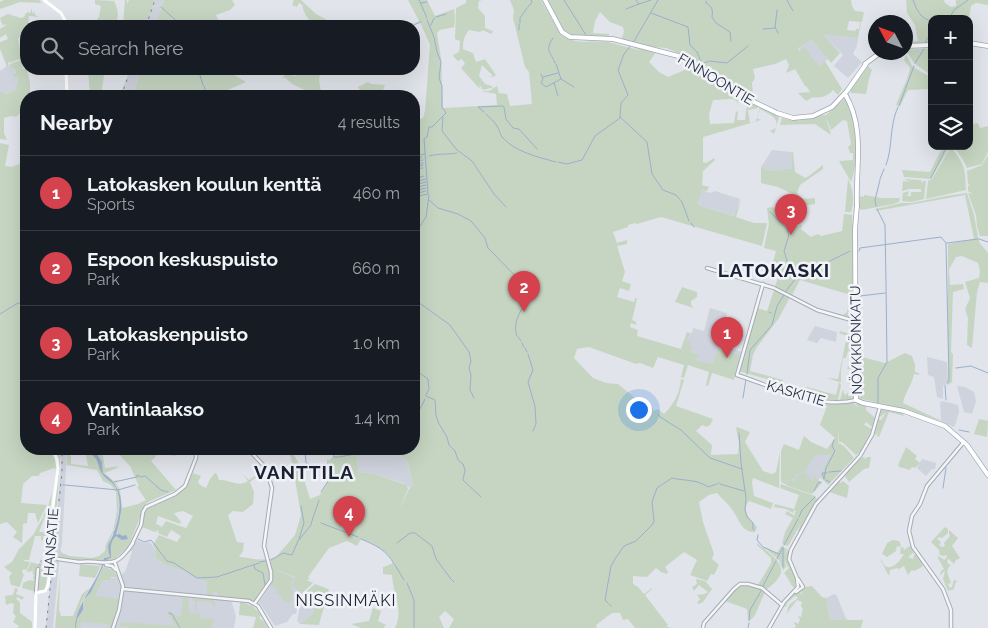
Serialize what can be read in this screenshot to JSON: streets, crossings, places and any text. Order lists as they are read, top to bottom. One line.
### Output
{"streets":{"main road":["FINNOONTIE","NÖYKKIÖNKATU","HANSATIE"],"street":["KASKITIE"]},"crossings":[["FINNOONTIE","NÖYKKIÖNKATU"],["NÖYKKIÖNKATU","KASKITIE"]],"districts":["LATOKASKI","VANTTILA","NISSINMÄKI"],"north":"top left","page":{"map_buttons":["+","−"],"search":"Search here","heading":["Nearby","4 results"],"list":[{"mark":"1","name":"Latokasken koulun kenttä","note":"Sports","value":"460 m"},{"mark":"2","name":"Espoon keskuspuisto","note":"Park","value":"660 m"},{"mark":"3","name":"Latokaskenpuisto","note":"Park","value":"1.0 km"},{"mark":"4","name":"Vantinlaakso","note":"Park","value":"1.4 km"}],"pins":["3","2","1","4"]}}
